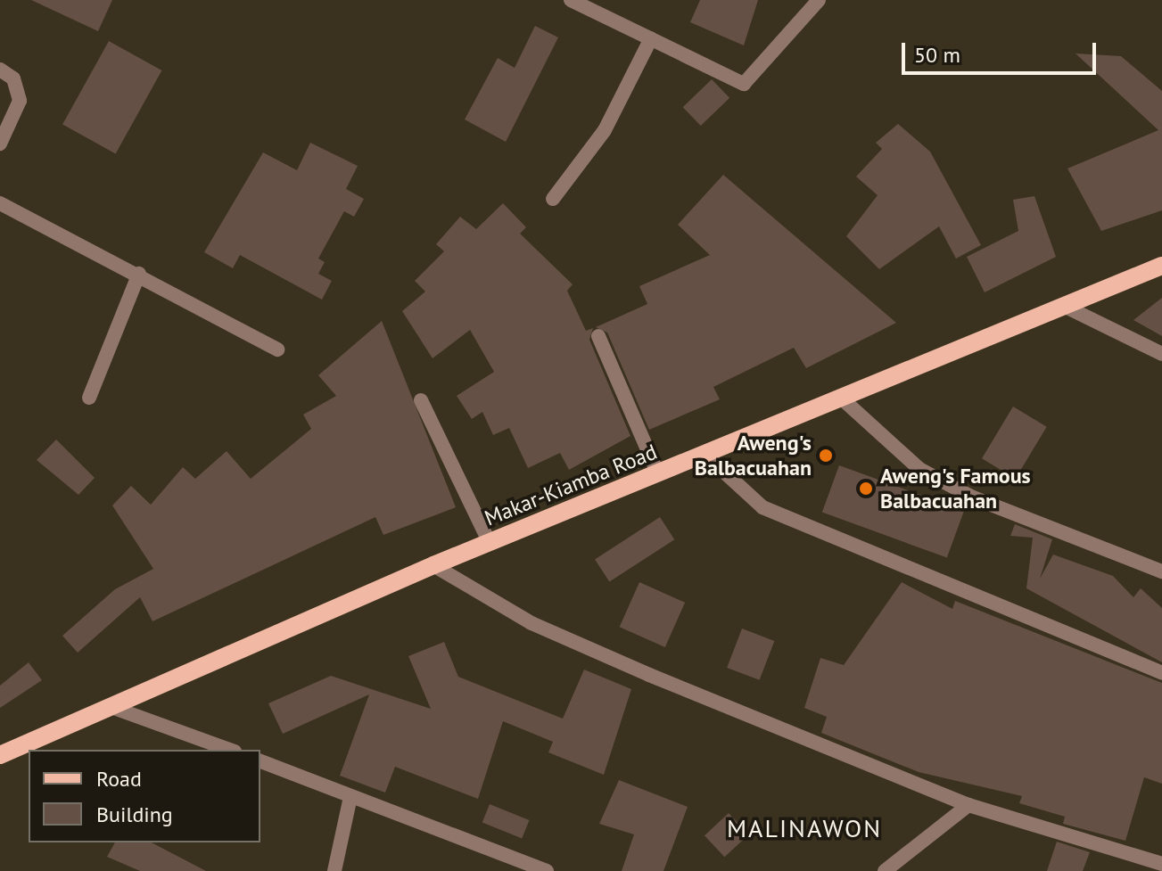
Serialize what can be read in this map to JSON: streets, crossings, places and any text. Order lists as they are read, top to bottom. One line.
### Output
{"streets":{"main road":["Makar-Kiamba Road"]},"districts":["MALINAWON"],"places":["Aweng's Balbacuahan","Aweng's Famous Balbacuahan"],"legend":["Road","Building"],"scale_bar":"50 m"}
